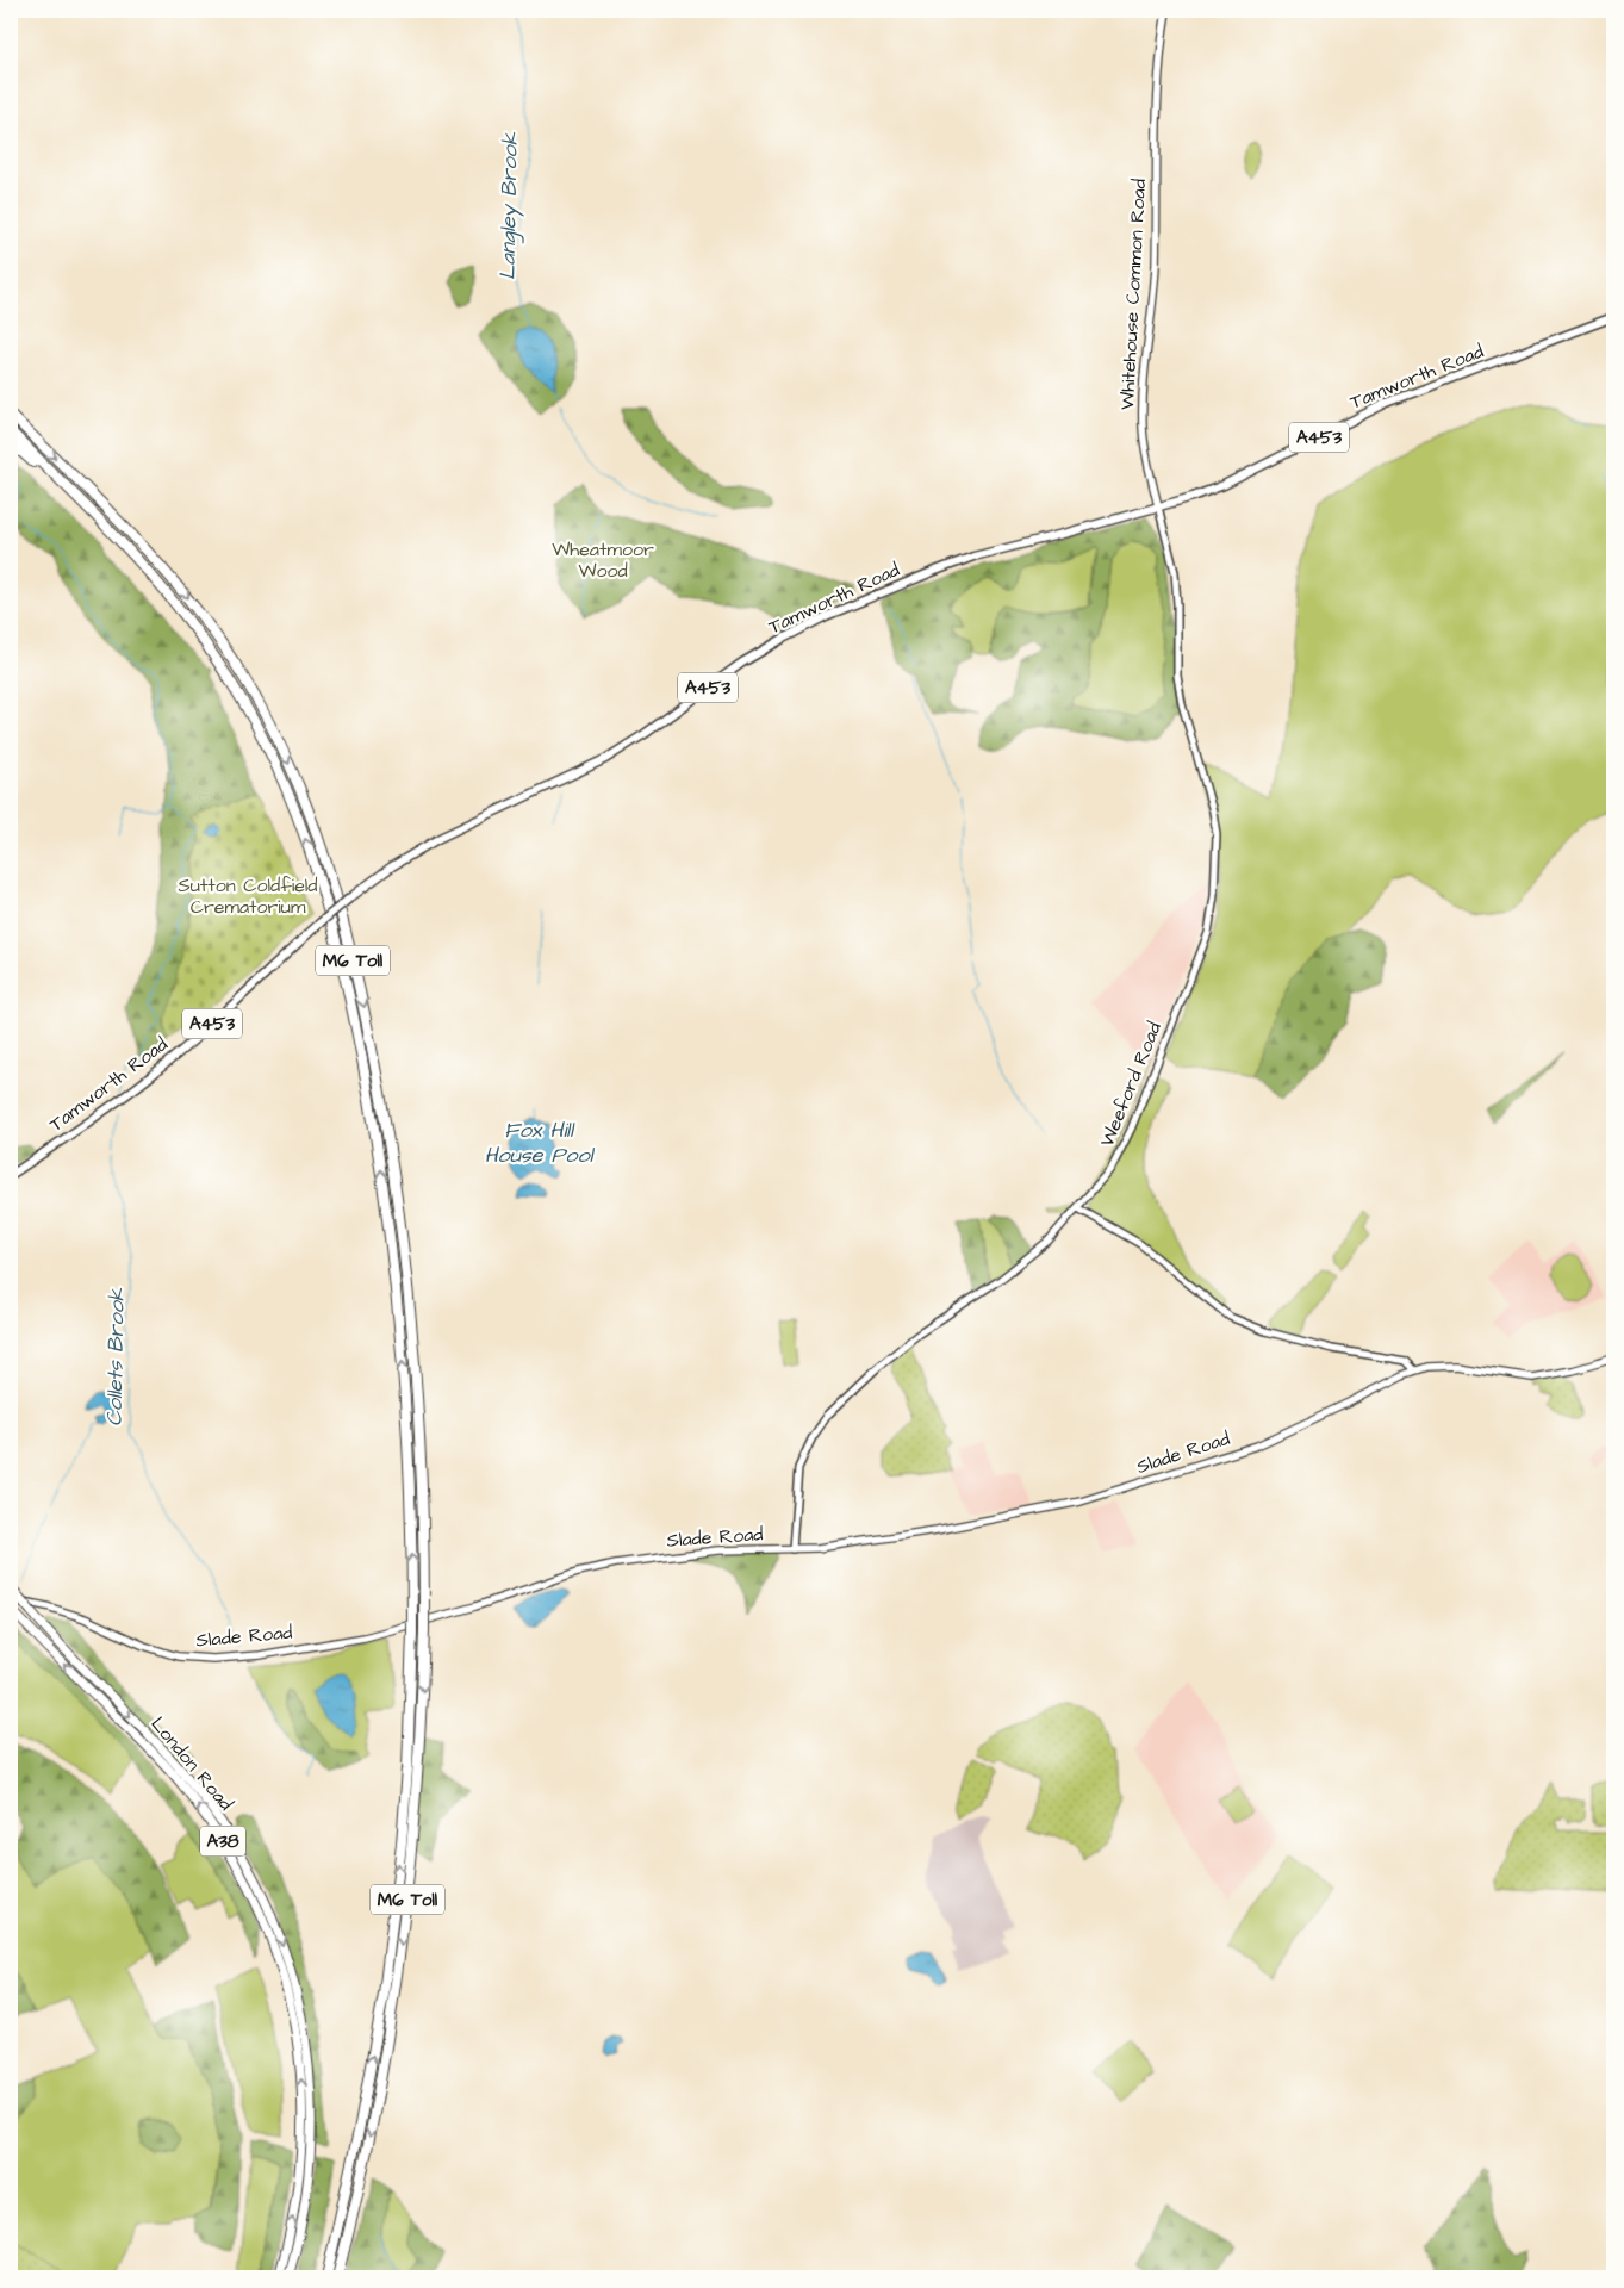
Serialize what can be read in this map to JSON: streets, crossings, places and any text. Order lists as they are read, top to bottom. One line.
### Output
{"streets":{"highway":["M6 Toll","London Road","A38"],"main road":["Whitehouse Common Road","Tamworth Road","A453","Slade Road"],"street":["Weeford Road"]},"crossings":[["Whitehouse Common Road","Tamworth Road"],["Whitehouse Common Road","Weeford Road"],["Tamworth Road","Weeford Road"],["Weeford Road","Slade Road"]],"water":["Langley Brook","Fox Hill House Pool","Collets Brook"],"parks":["Wheatmoor Wood","Sutton Coldfield Crematorium"]}
